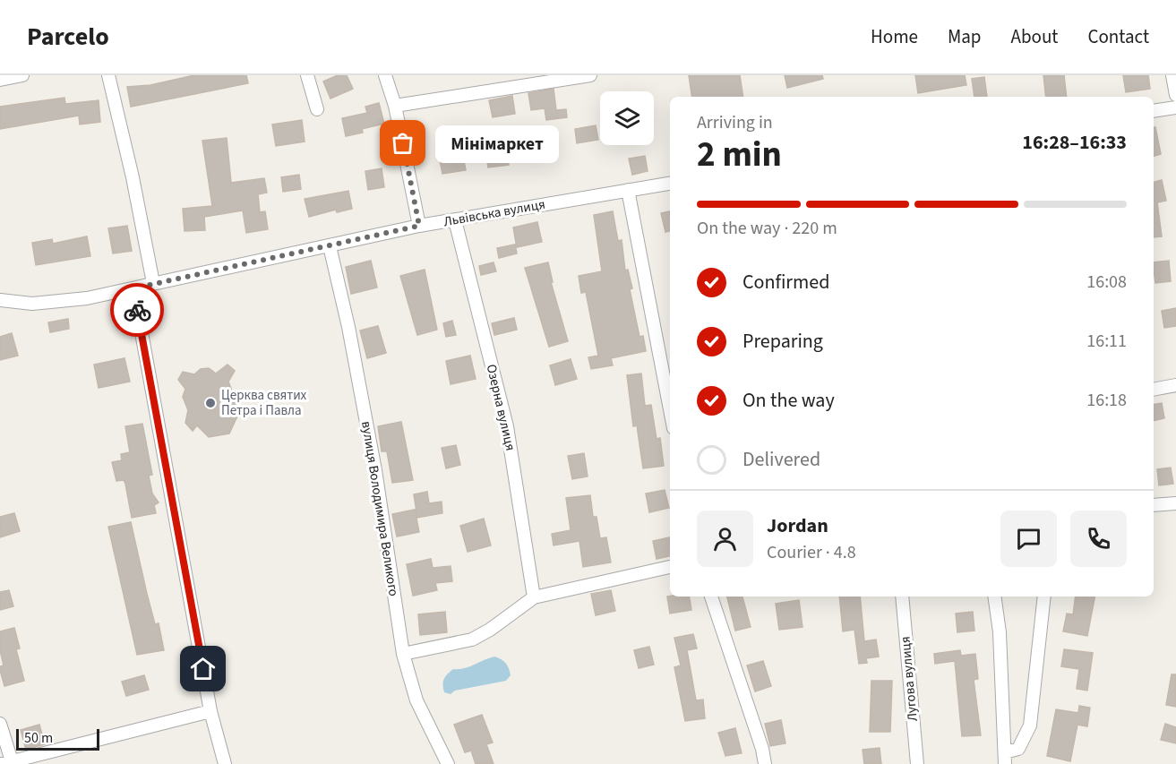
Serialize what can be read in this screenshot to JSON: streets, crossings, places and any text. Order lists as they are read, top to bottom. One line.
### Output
{"streets":{"street":["Львівська вулиця","Озерна вулиця","вулиця Володимира Великого","Лугова вулиця"]},"crossings":[["Львівська вулиця","Озерна вулиця"],["Львівська вулиця","вулиця Володимира Великого"]],"places":["Мінімаркет","Церква святих Петра і Павла"],"scale_bar":"50 m","page":{"header":"Parcelo","nav":["Home","Map","About","Contact"],"heading":["2 min","Arriving in","16:28–16:33"],"panel":["Jordan","Courier · 4.8"],"bubble":"Мінімаркет","bar":"On the way · 220 m","list":[["Confirmed","16:08"],["Preparing","16:11"],["On the way","16:18"],"Delivered"],"scale":"50 m"}}
